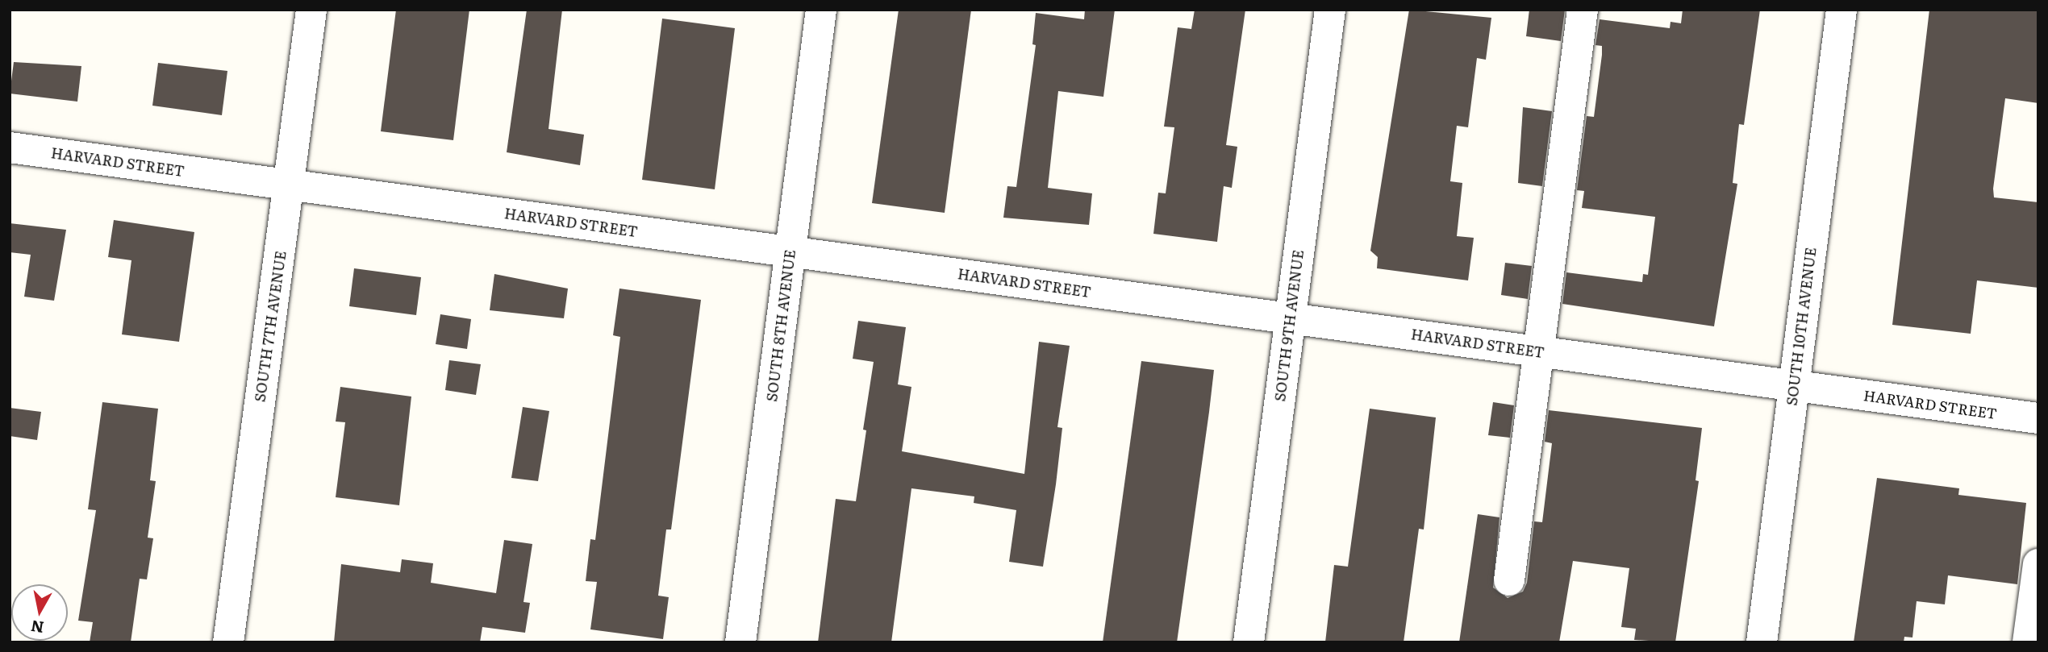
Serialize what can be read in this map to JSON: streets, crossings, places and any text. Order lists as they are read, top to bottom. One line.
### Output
{"streets":{"street":["HARVARD STREET","SOUTH 8TH AVENUE","SOUTH 9TH AVENUE","SOUTH 7TH AVENUE","SOUTH 10TH AVENUE"]},"crossings":[["HARVARD STREET","SOUTH 8TH AVENUE"],["HARVARD STREET","SOUTH 9TH AVENUE"],["HARVARD STREET","SOUTH 7TH AVENUE"],["HARVARD STREET","SOUTH 10TH AVENUE"]],"north":"bottom"}
